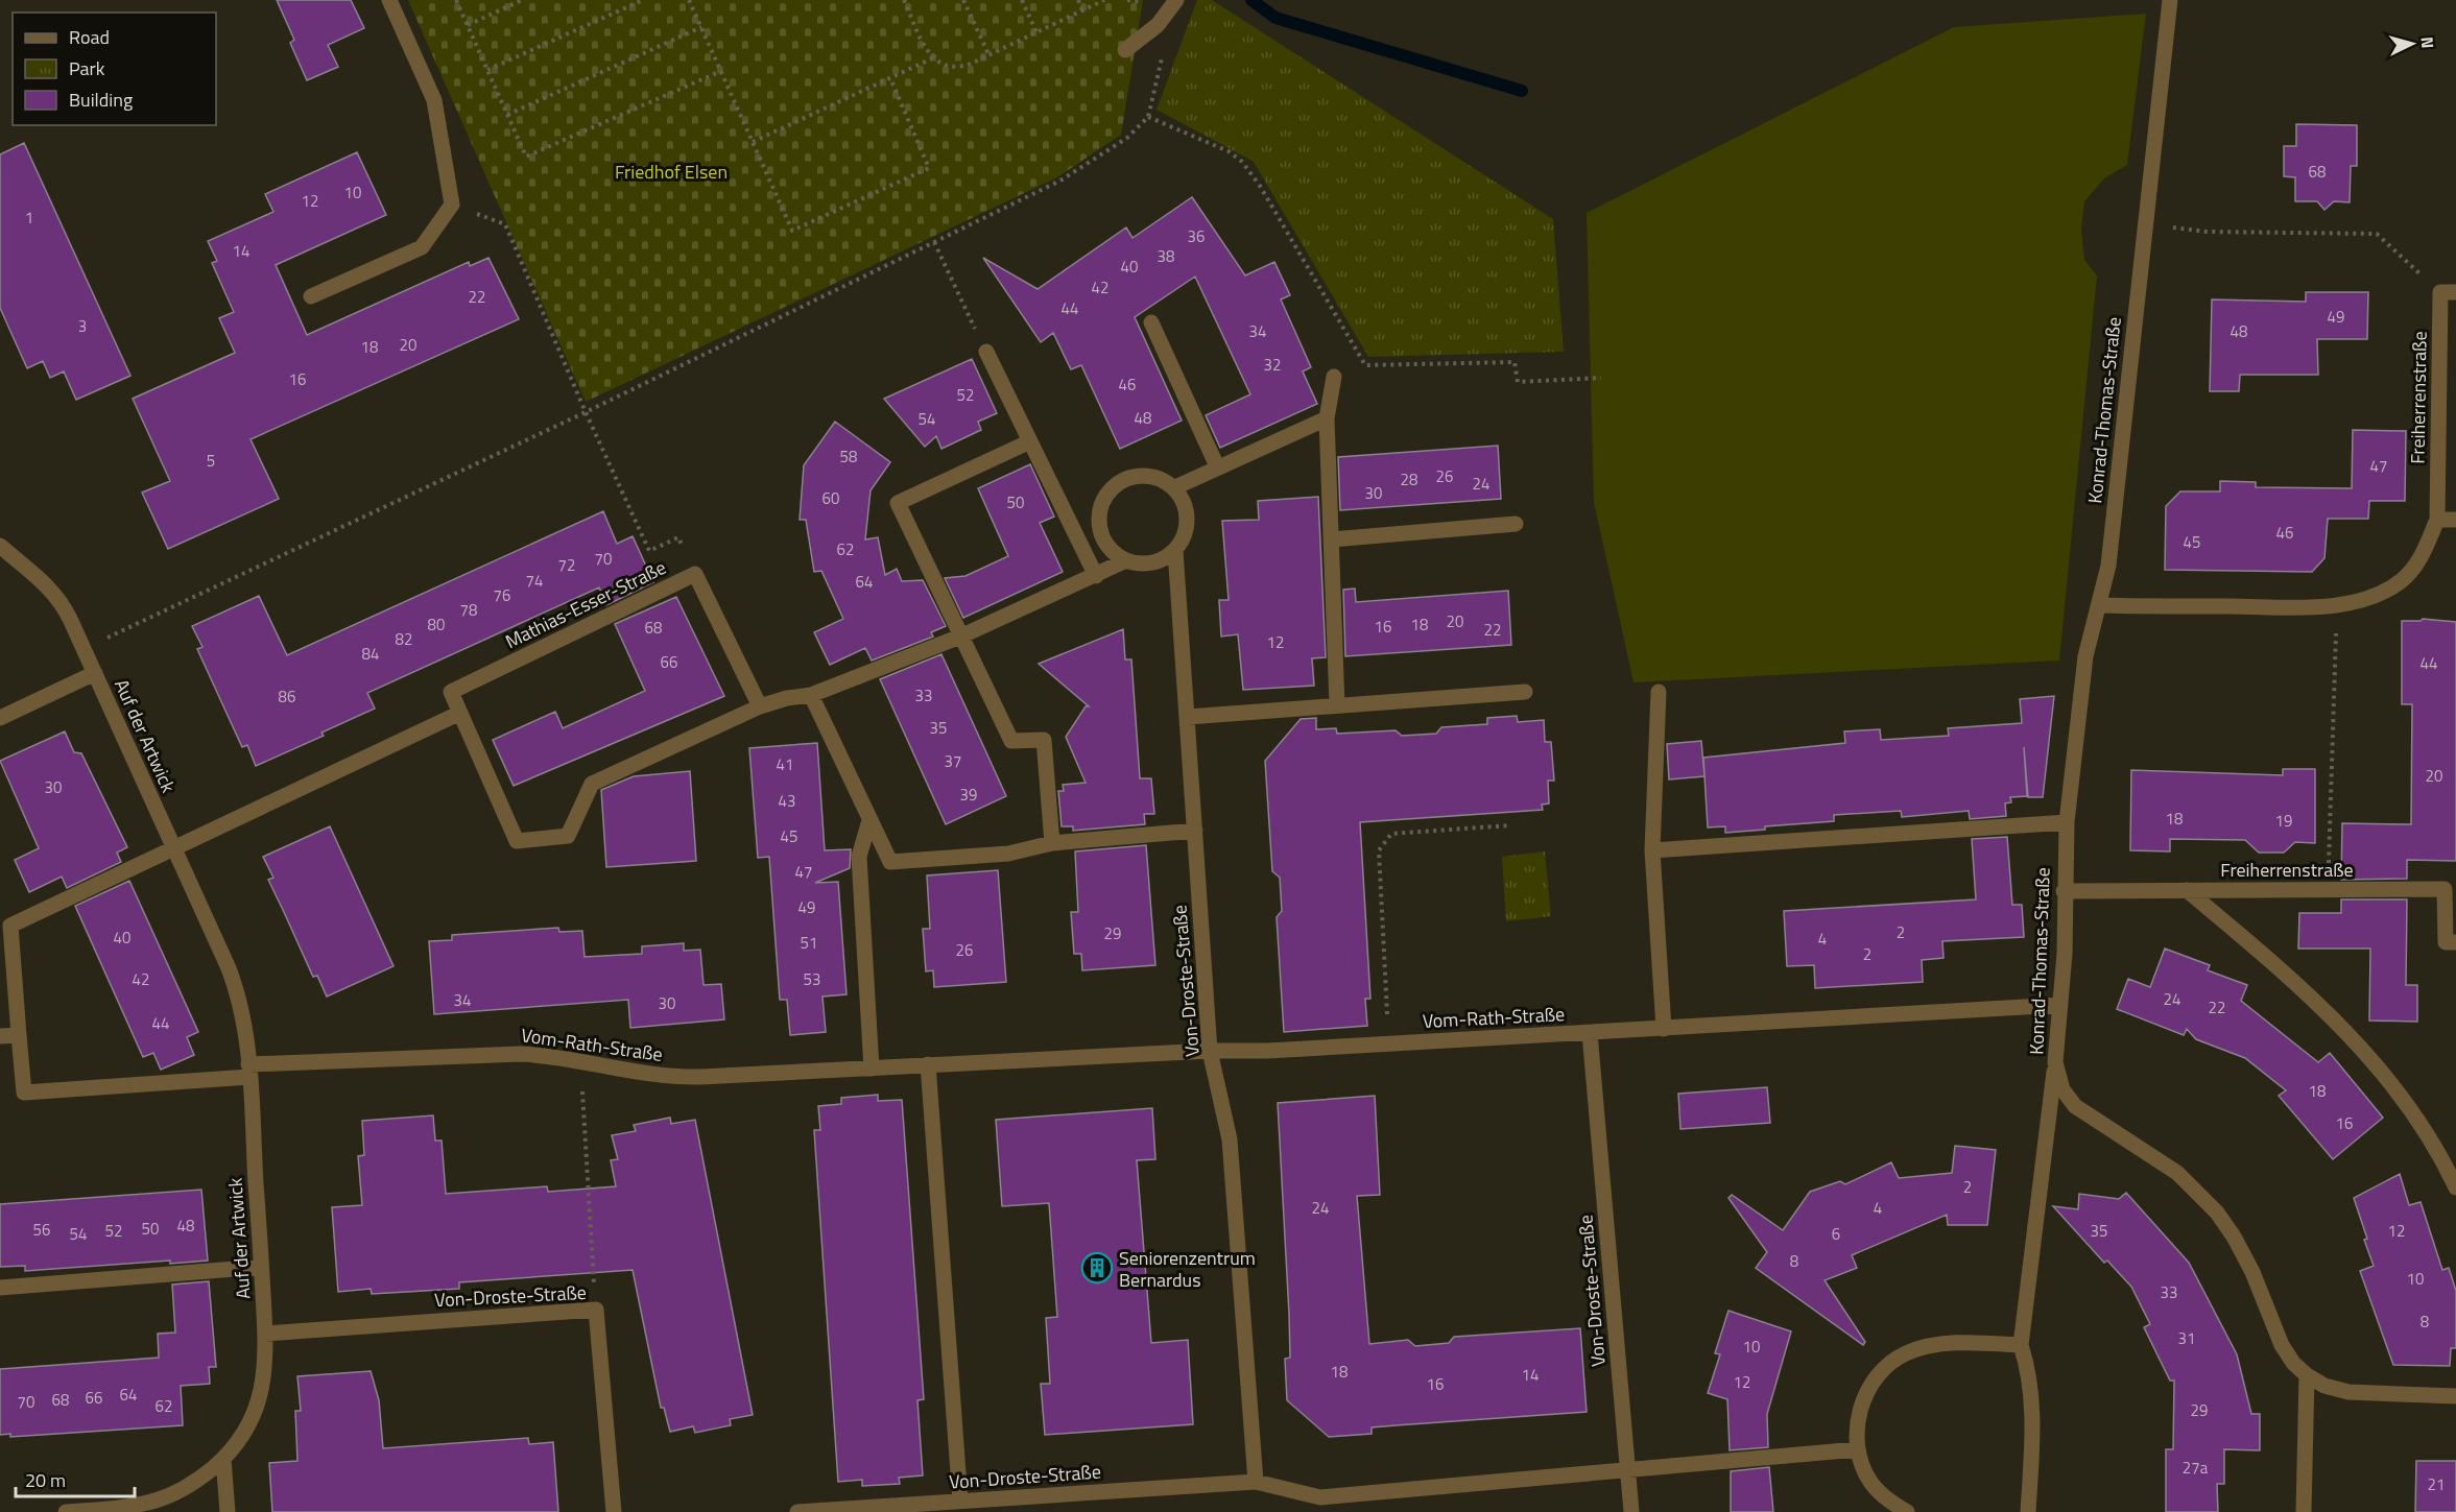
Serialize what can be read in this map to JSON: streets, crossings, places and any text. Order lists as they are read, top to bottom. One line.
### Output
{"streets":{"street":["Freiherrenstraße","Konrad-Thomas-Straße","Mathias-Esser-Straße","Auf der Artwick","Von-Droste-Straße","Vom-Rath-Straße"]},"crossings":[["Freiherrenstraße","Konrad-Thomas-Straße"],["Konrad-Thomas-Straße","Vom-Rath-Straße"],["Mathias-Esser-Straße","Von-Droste-Straße"],["Auf der Artwick","Von-Droste-Straße"],["Auf der Artwick","Vom-Rath-Straße"],["Von-Droste-Straße","Vom-Rath-Straße"]],"parks":["Friedhof Elsen"],"places":{"building":["Seniorenzentrum Bernardus"]},"house_numbers":["68","10","12","1","36","14","38","40","42","22","44","49","3","34","48","20","18","32","16","46","52","48","54","58","5","47","26","28","24","30","60","50","46","45","62","70","72","74","64","76","78","20","80","18","16","68","22","82","12","84","66","44","33","86","35","37","41","20","30","39","43","18","19","45","47","49","2","29","40","4","51","26","2","42","53","24","34","30","22","44","18","16","2","24","4","48","50","56","52","35","12","54","6","8","10","33","8","31","10","18","14","12","16","64","66","68","70","62","29","27a","21"],"legend":["Road","Park","Building"],"scale_bar":"20 m","north":"right"}
